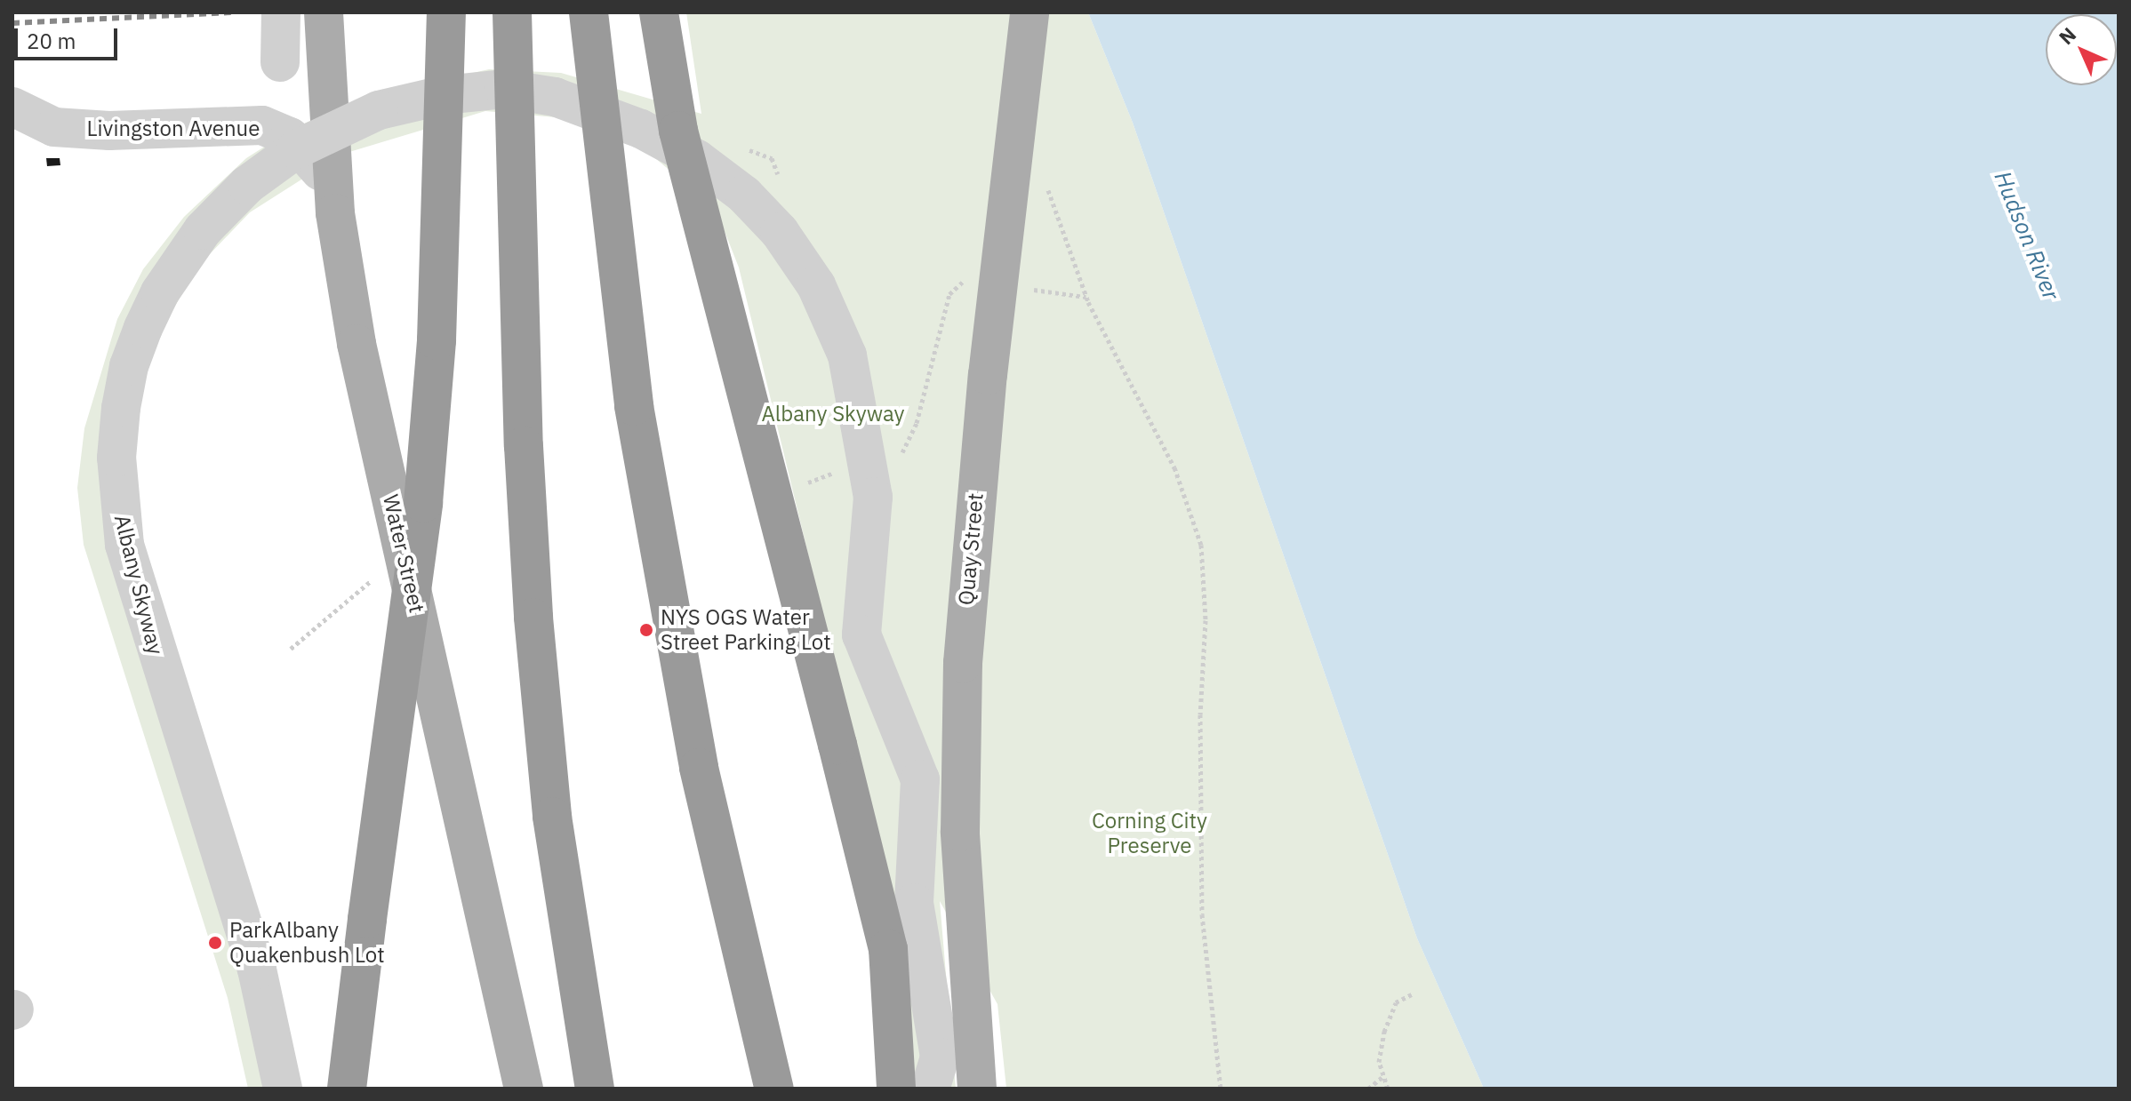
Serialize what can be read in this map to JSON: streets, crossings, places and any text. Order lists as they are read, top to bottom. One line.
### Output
{"streets":{"main road":["Quay Street","Water Street"],"street":["Livingston Avenue","Albany Skyway"]},"crossings":[["Livingston Avenue","Water Street"]],"water":["Hudson River"],"parks":["Albany Skyway","Corning City Preserve"],"places":["NYS OGS Water Street Parking Lot","ParkAlbany Quakenbush Lot"],"scale_bar":"20 m","north":"top left"}
